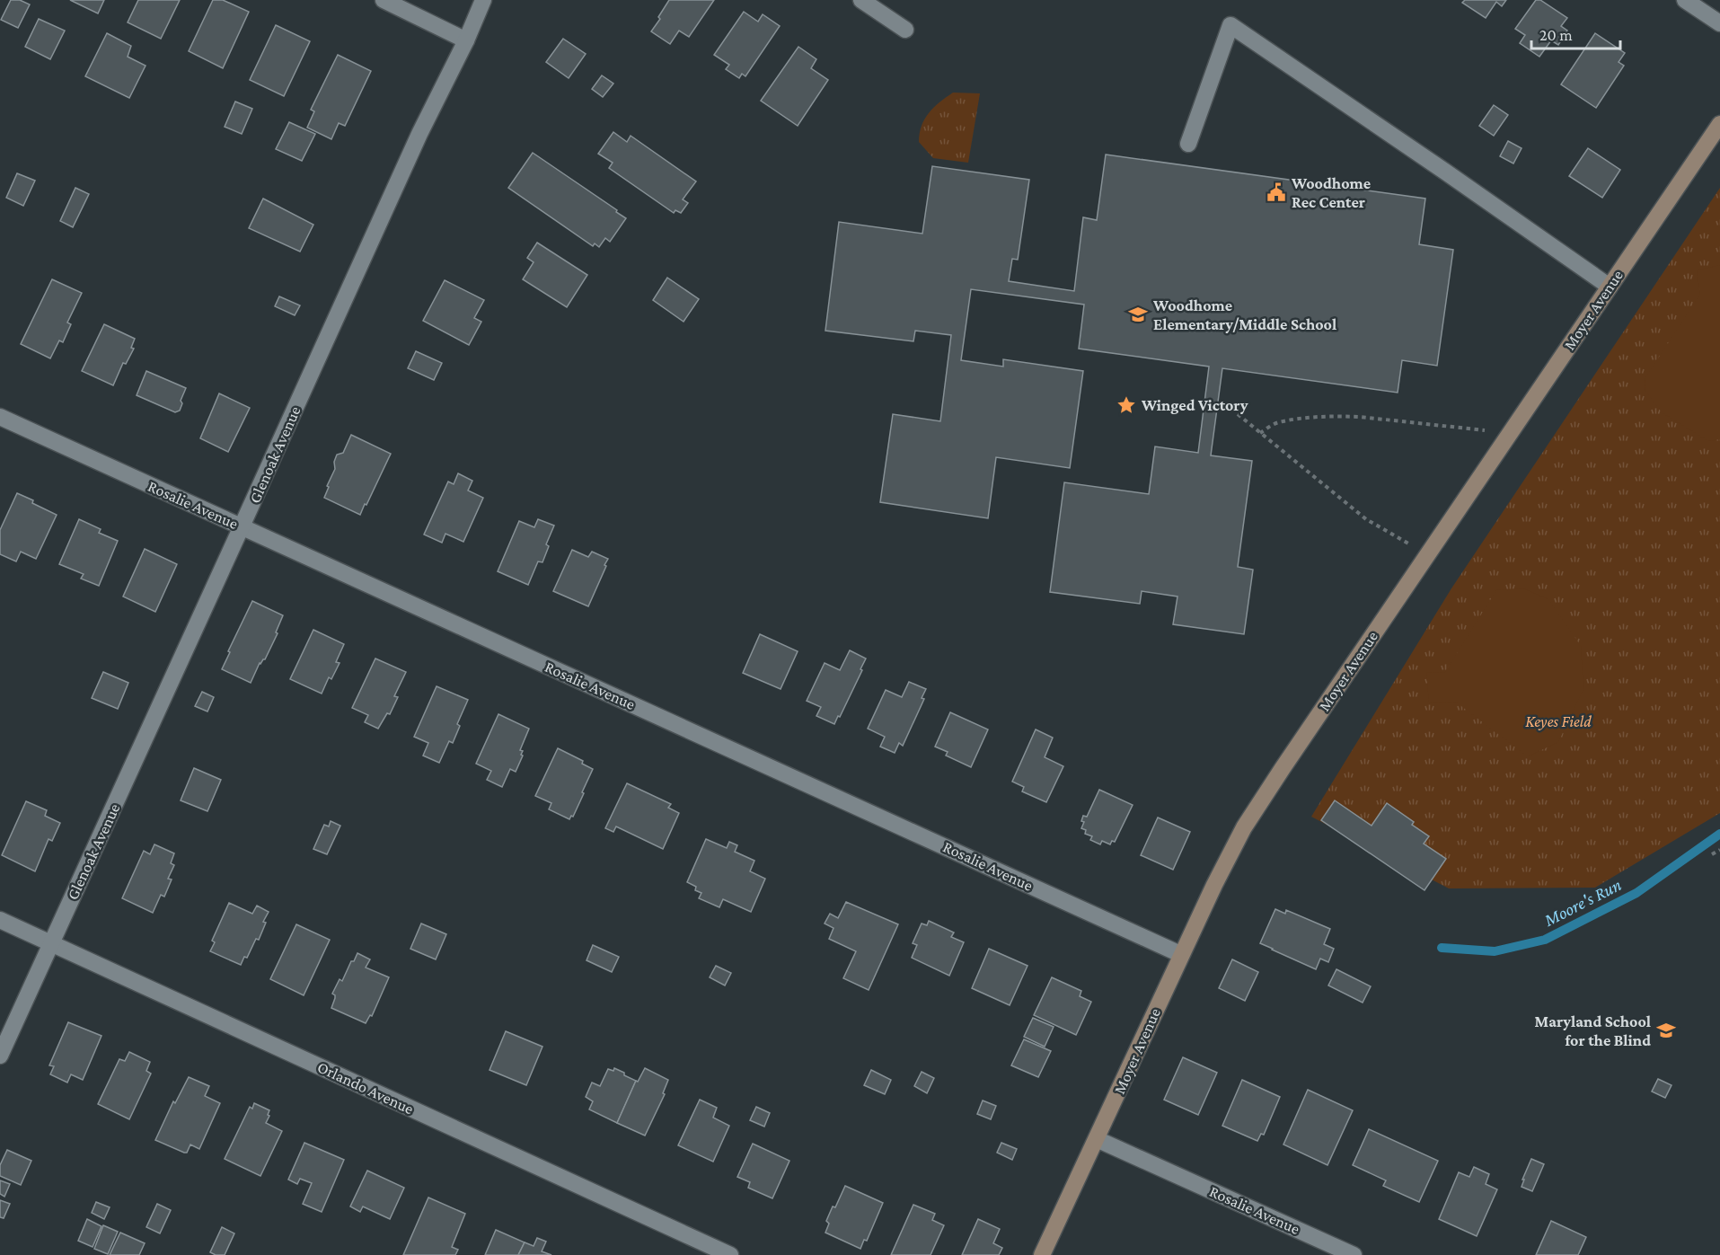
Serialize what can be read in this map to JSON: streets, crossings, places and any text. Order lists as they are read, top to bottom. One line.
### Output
{"streets":{"street":["Moyer Avenue","Glenoak Avenue","Rosalie Avenue","Orlando Avenue"]},"crossings":[["Moyer Avenue","Rosalie Avenue"],["Glenoak Avenue","Rosalie Avenue"],["Glenoak Avenue","Orlando Avenue"]],"water":["Moore's Run"],"parks":["Keyes Field"],"places":{"public building":["Woodhome Rec Center"],"school or university":["Woodhome Elementary/Middle School","Maryland School for the Blind"],"place":["Winged Victory"]},"scale_bar":"20 m"}
